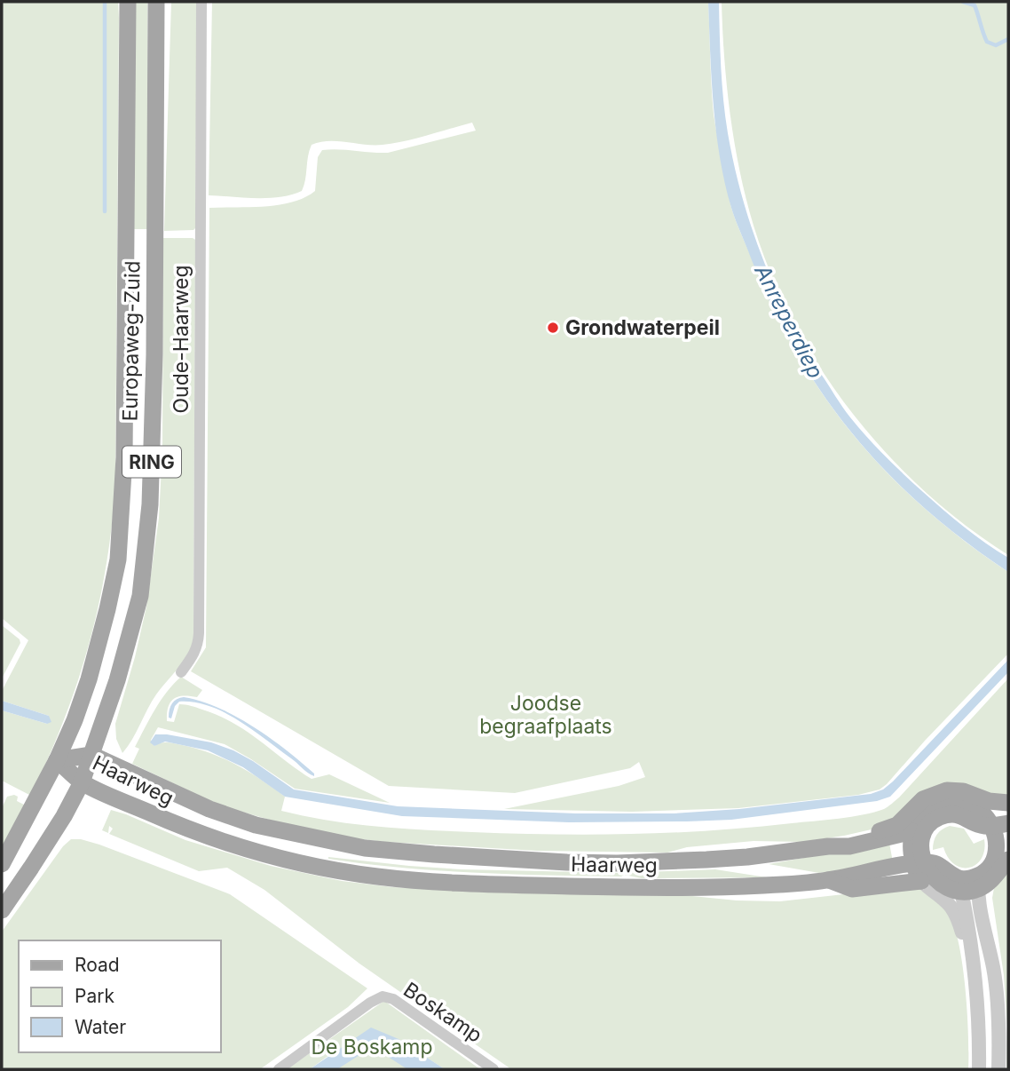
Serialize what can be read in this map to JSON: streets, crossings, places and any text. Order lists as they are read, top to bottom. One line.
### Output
{"streets":{"main road":["Europaweg-Zuid","RING","Haarweg"],"street":["Oude-Haarweg","Boskamp"]},"crossings":[["Europaweg-Zuid","Haarweg"]],"water":["Anreperdiep"],"parks":["Joodse begraafplaats","De Boskamp"],"places":["Grondwaterpeil"],"legend":["Road","Park","Water"]}
